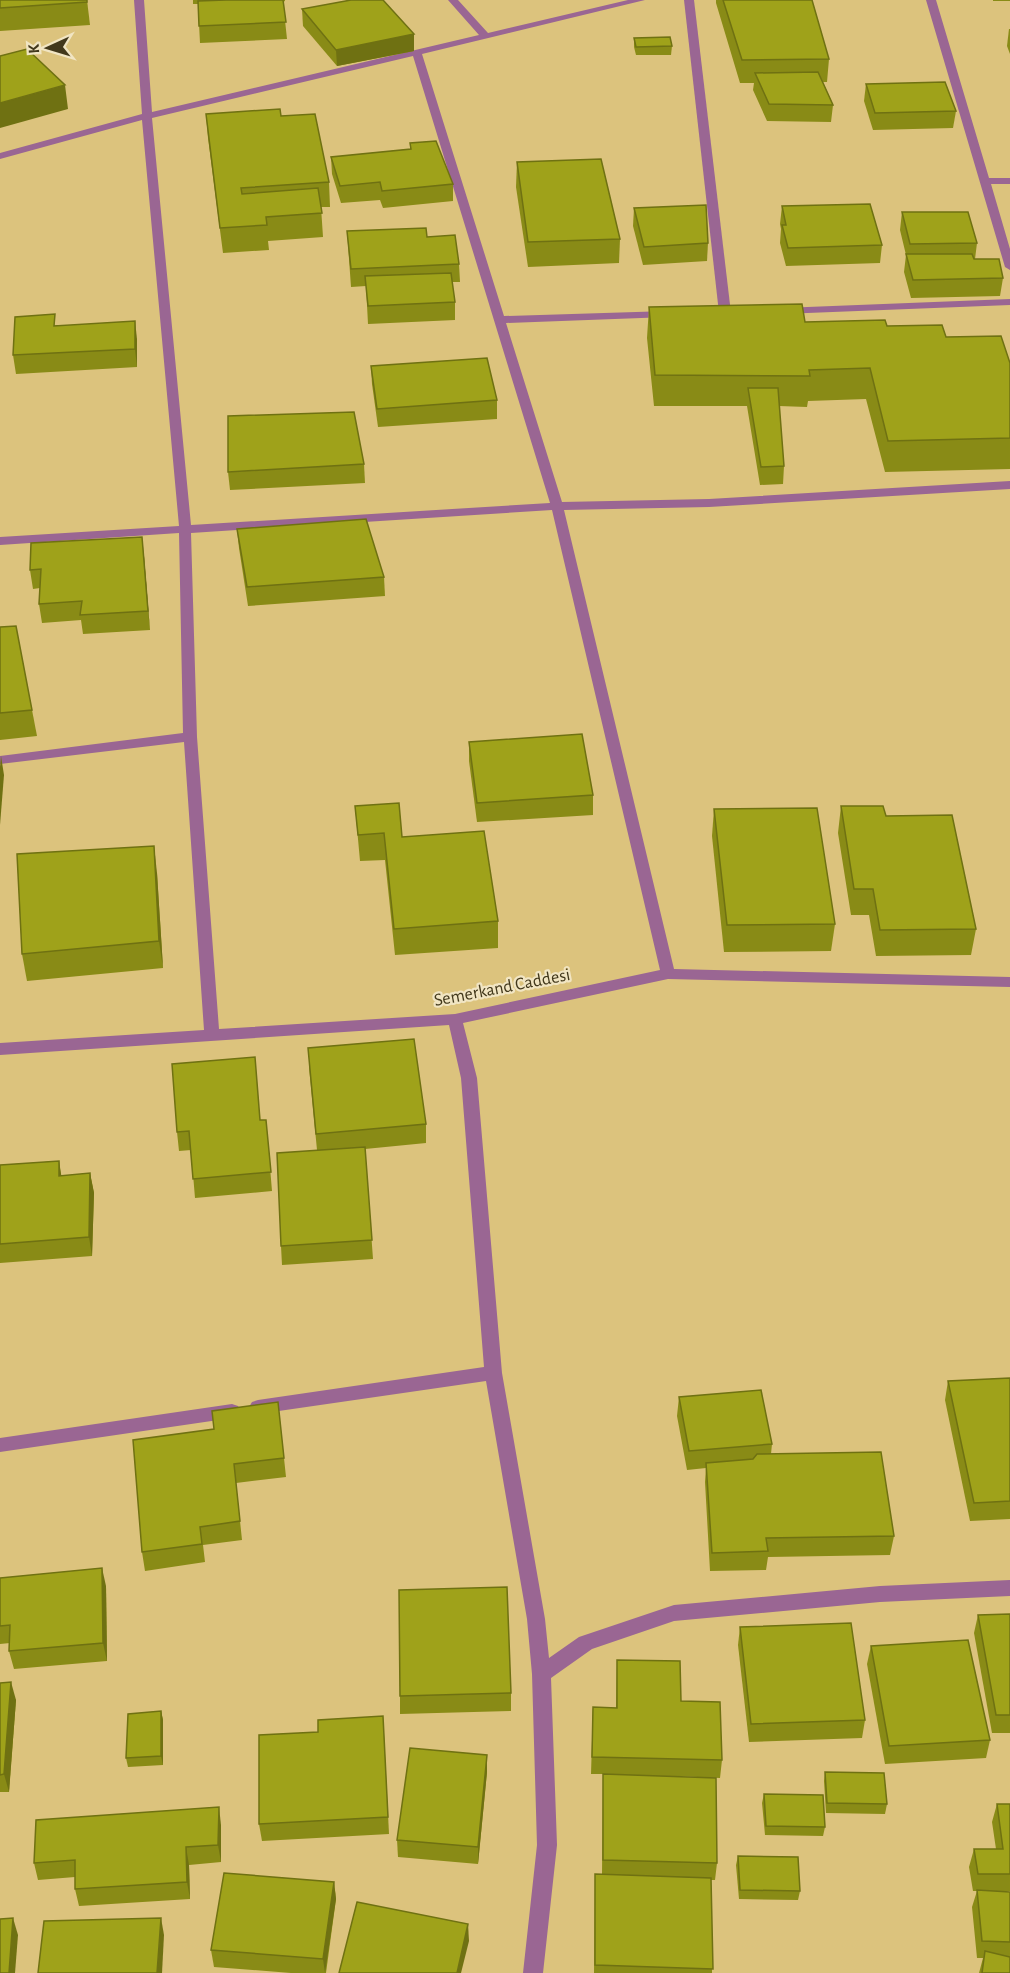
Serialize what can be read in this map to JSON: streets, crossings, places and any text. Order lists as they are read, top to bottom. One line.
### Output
{"streets":{"street":["Semerkand Caddesi"]},"north":"left"}
